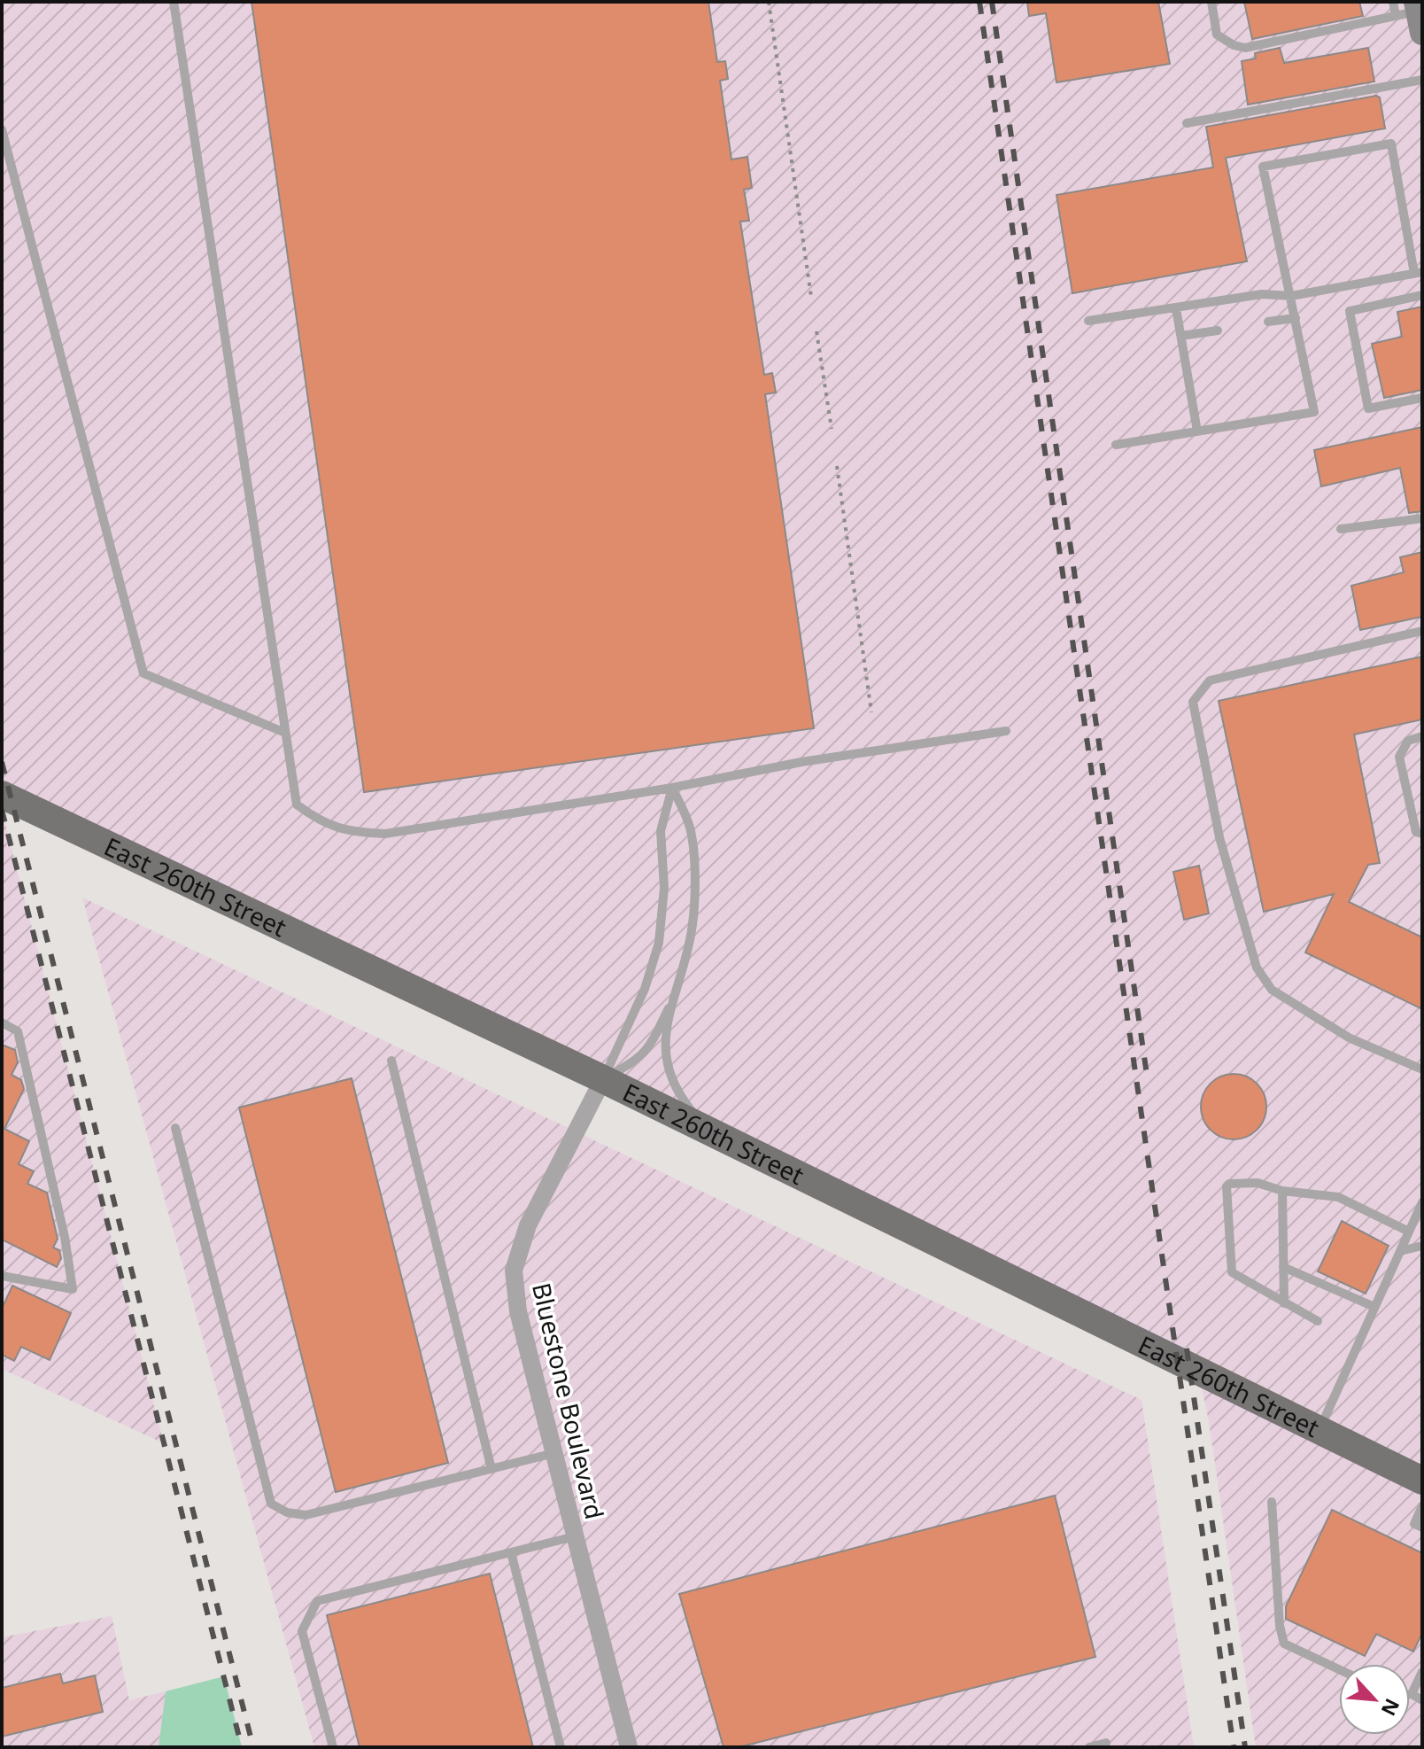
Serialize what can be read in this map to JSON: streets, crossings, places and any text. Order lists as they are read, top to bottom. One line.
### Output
{"streets":{"main road":["East 260th Street"],"street":["Bluestone Boulevard"]},"crossings":[["East 260th Street","Bluestone Boulevard"]],"north":"bottom right"}
